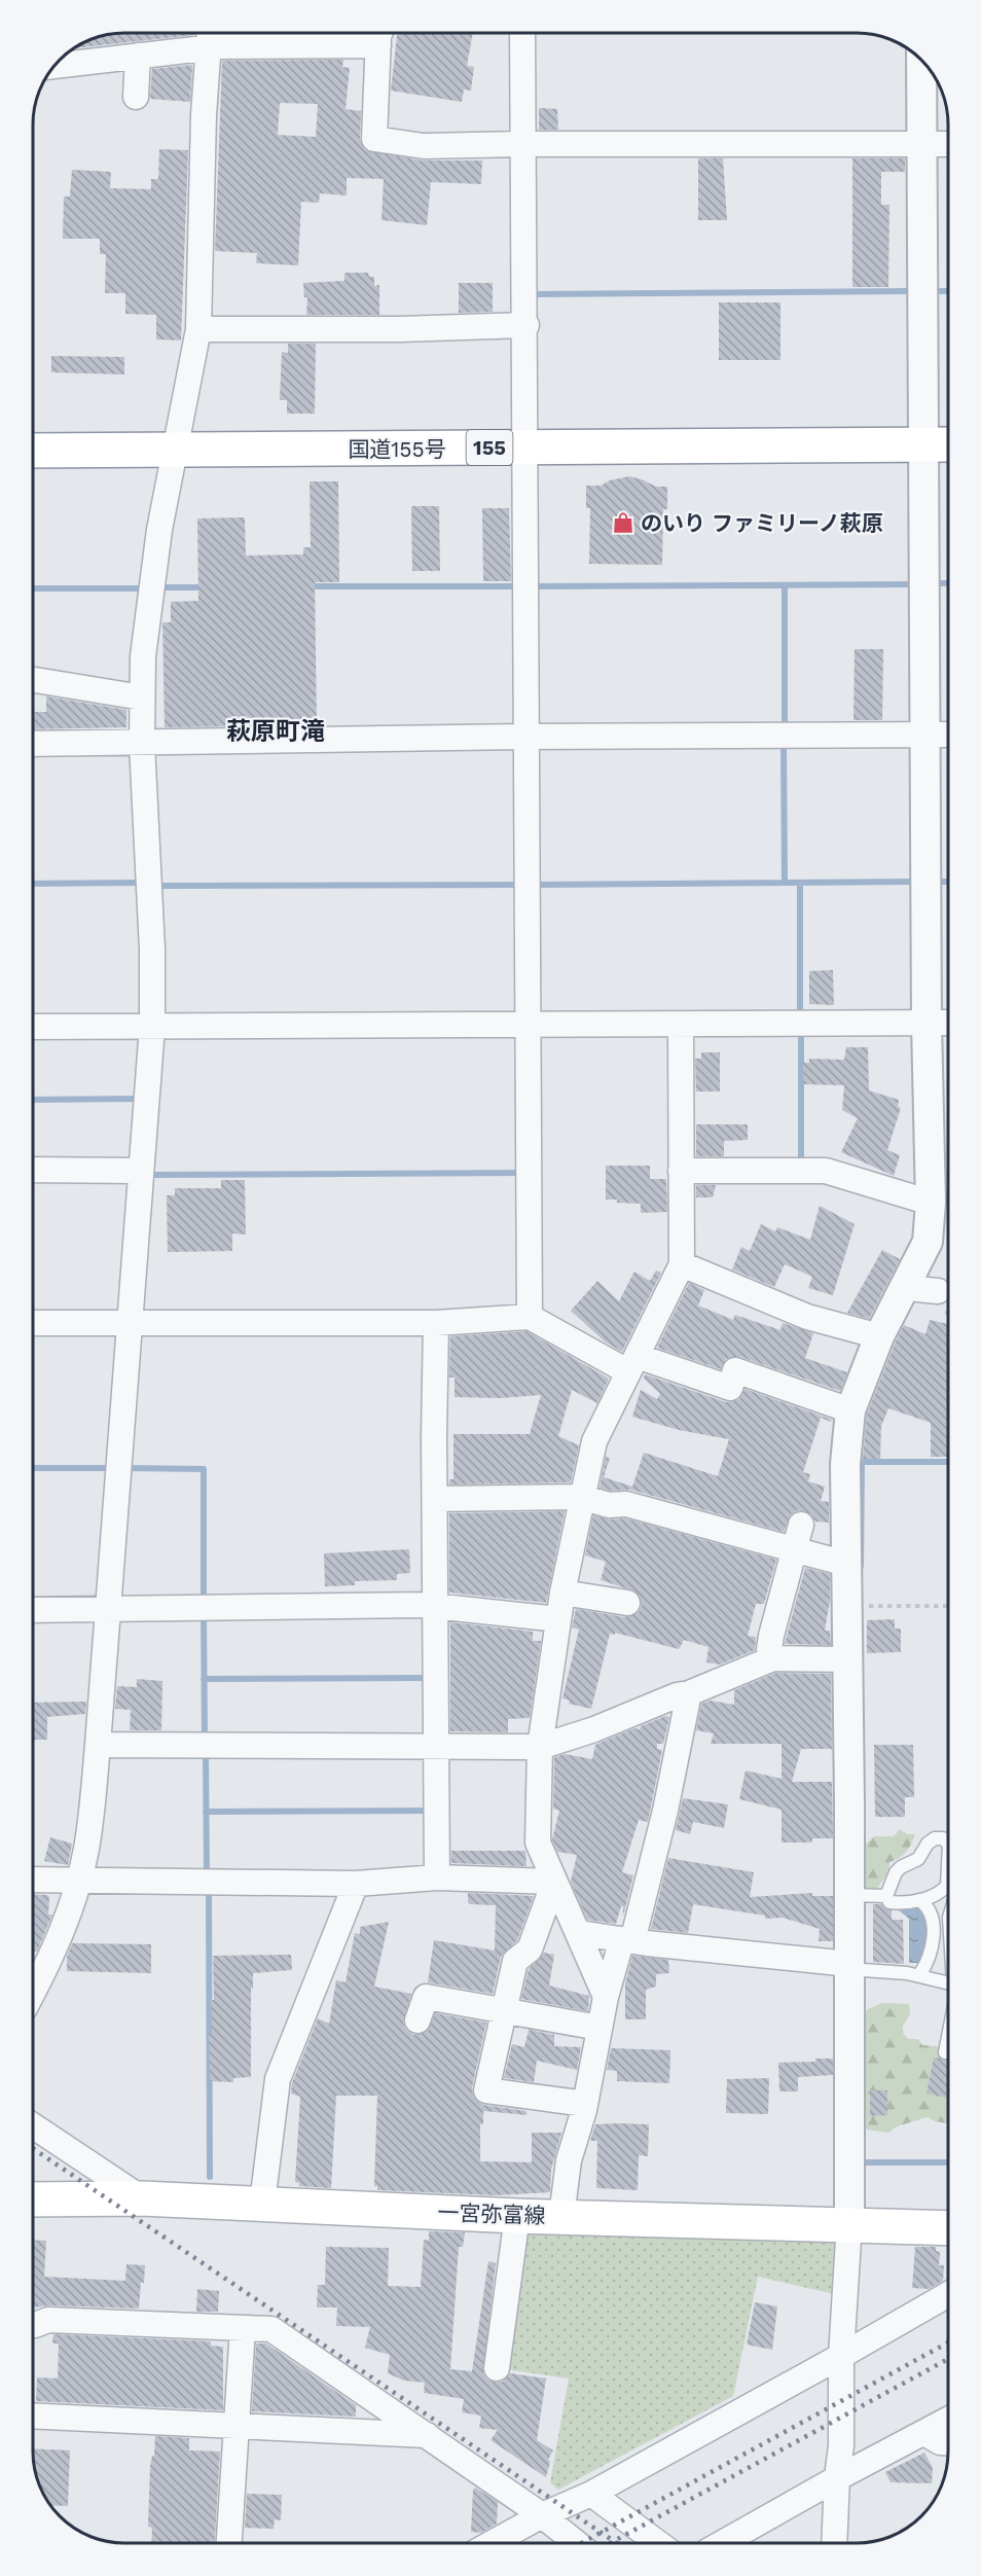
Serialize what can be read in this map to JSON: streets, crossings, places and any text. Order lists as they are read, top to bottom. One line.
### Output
{"streets":{"main road":["155","国道155号","一宮弥富線"]},"districts":["萩原町滝"],"places":{"shop":["のいり ファミリーノ萩原"]}}
